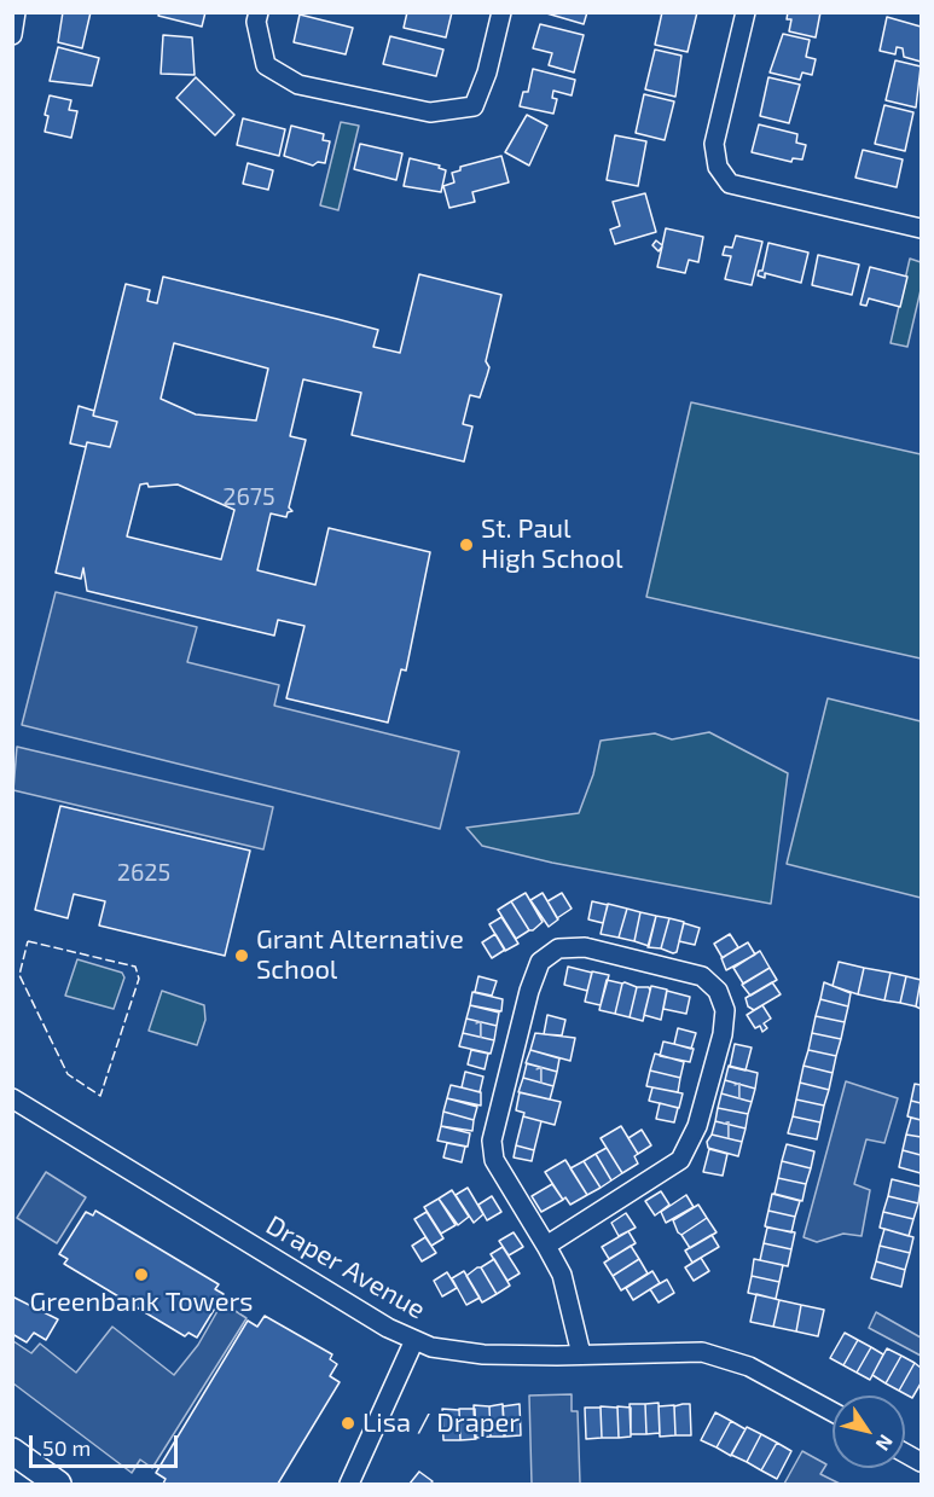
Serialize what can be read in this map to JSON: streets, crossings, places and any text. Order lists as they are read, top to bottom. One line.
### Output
{"streets":{"street":["Draper Avenue"]},"places":["St. Paul High School","Grant Alternative School","Greenbank Towers","Lisa / Draper"],"house_numbers":["2675","2625","1","1","1","1"],"scale_bar":"50 m","north":"bottom right"}
